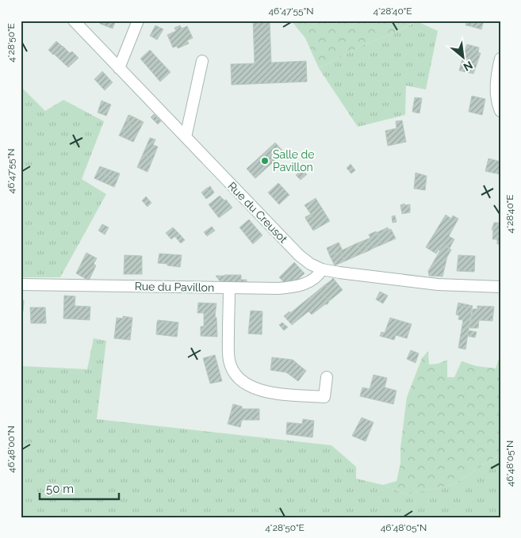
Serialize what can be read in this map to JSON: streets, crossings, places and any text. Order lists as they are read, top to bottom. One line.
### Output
{"streets":{"street":["Rue du Creusot","Rue du Pavillon"]},"crossings":[["Rue du Creusot","Rue du Pavillon"]],"places":["Salle de Pavillon"],"scale_bar":"50 m","north":"bottom right","coordinates":["46°47'55\"N","4°28'40\"E","4°28'50\"E","46°48'00\"N","46°48'05\"N"]}
